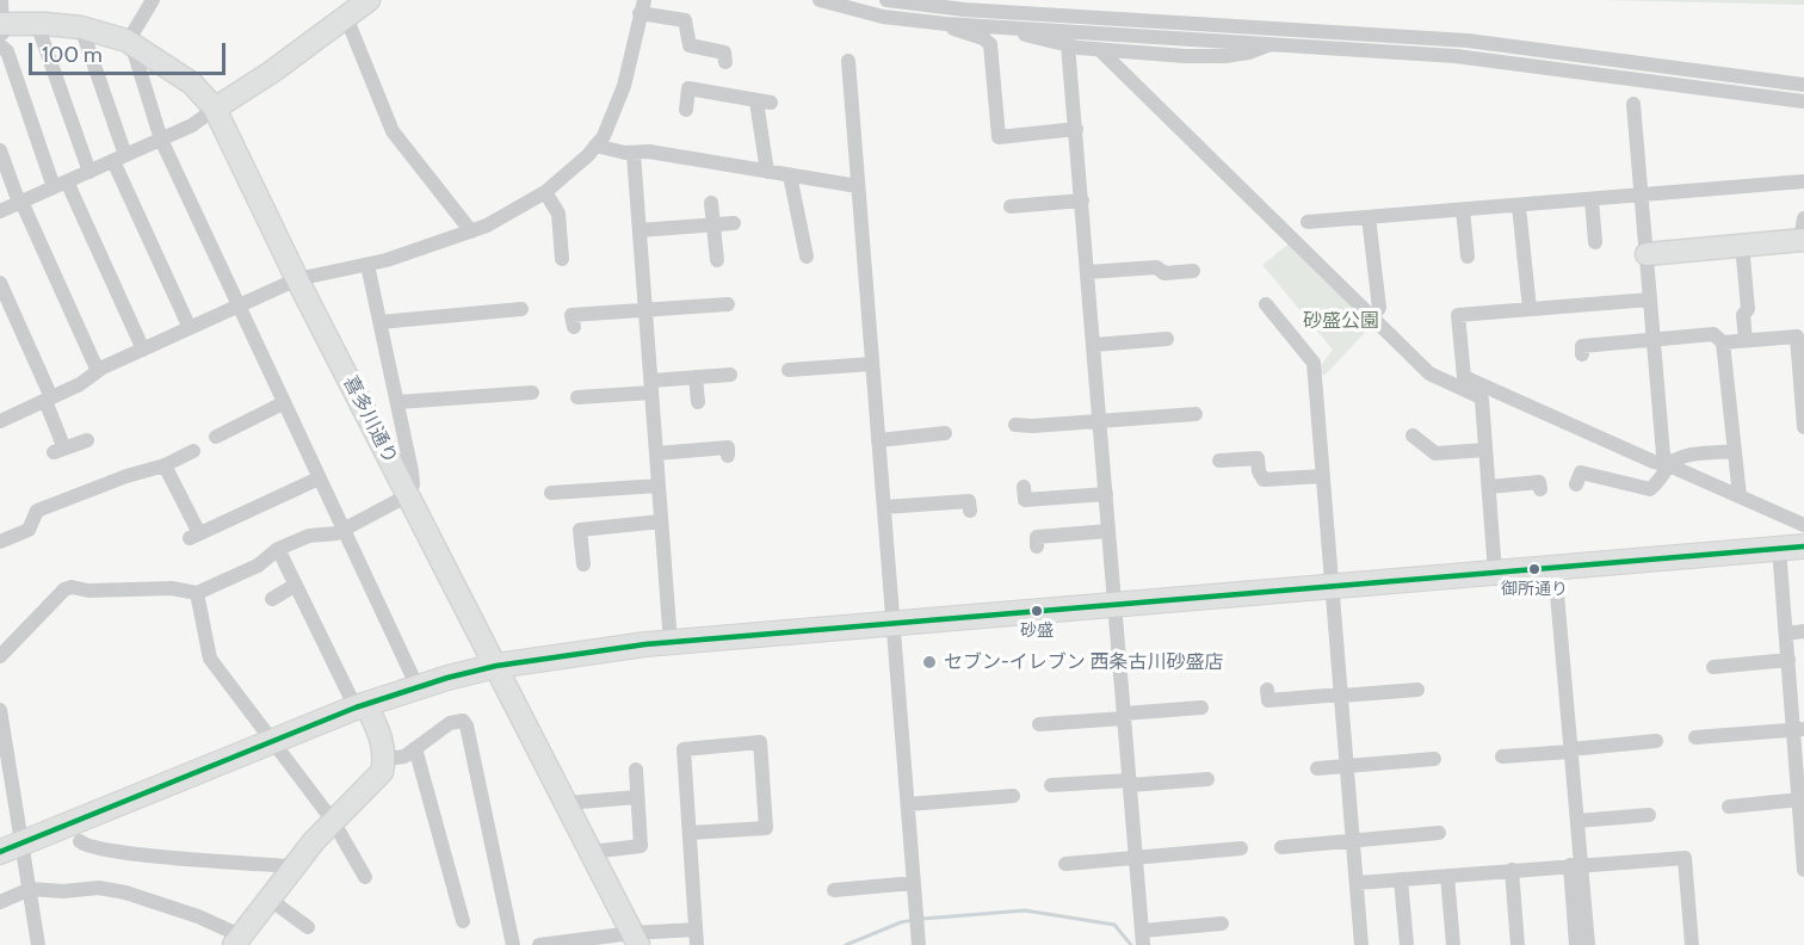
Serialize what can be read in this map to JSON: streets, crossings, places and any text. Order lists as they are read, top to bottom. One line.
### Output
{"streets":{"street":["喜多川通り"]},"parks":["砂盛公園"],"places":["御所通り","砂盛","セブン-イレブン 西条古川砂盛店"],"scale_bar":"100 m"}
